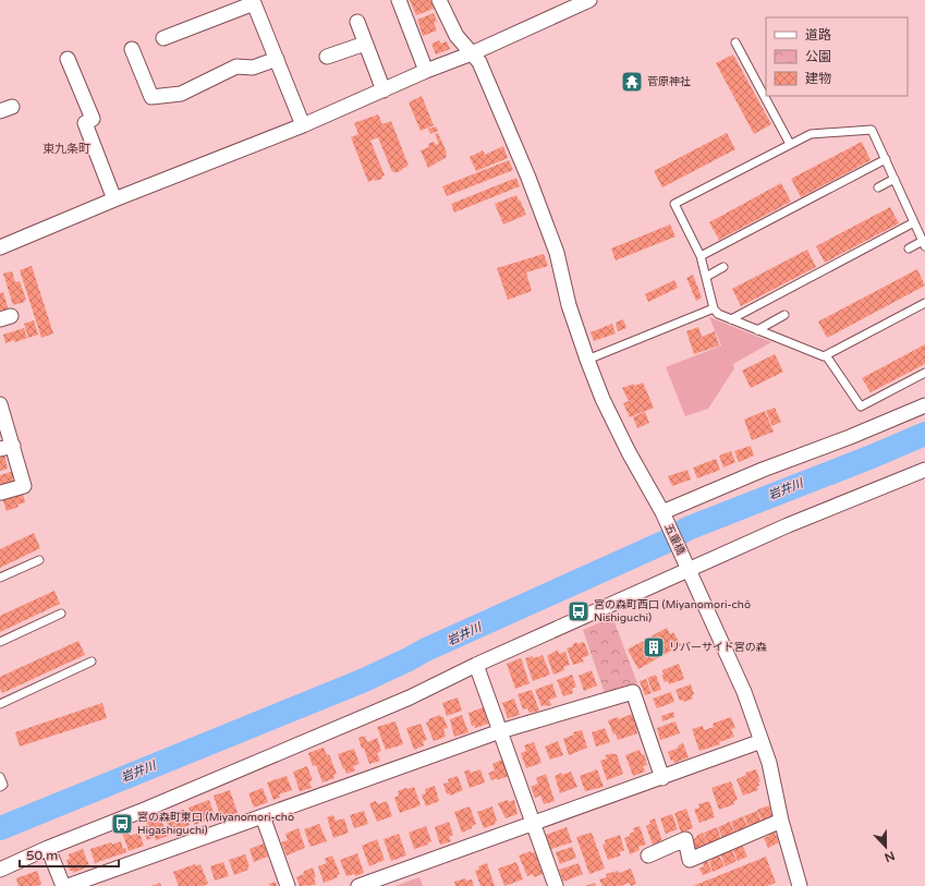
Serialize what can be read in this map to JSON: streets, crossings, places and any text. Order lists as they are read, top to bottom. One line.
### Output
{"streets":{"street":["五重橋"]},"districts":["東九条町"],"water":["岩井川"],"places":{"temple":["菅原神社"],"bus stop":["宮の森町西口 (Miyanomori-chō Nishiguchi)","宮の森町東口 (Miyanomori-chō Higashiguchi)"],"building":["リバーサイド宮の森"]},"legend":["道路","公園","建物"],"scale_bar":"50 m","north":"bottom"}
